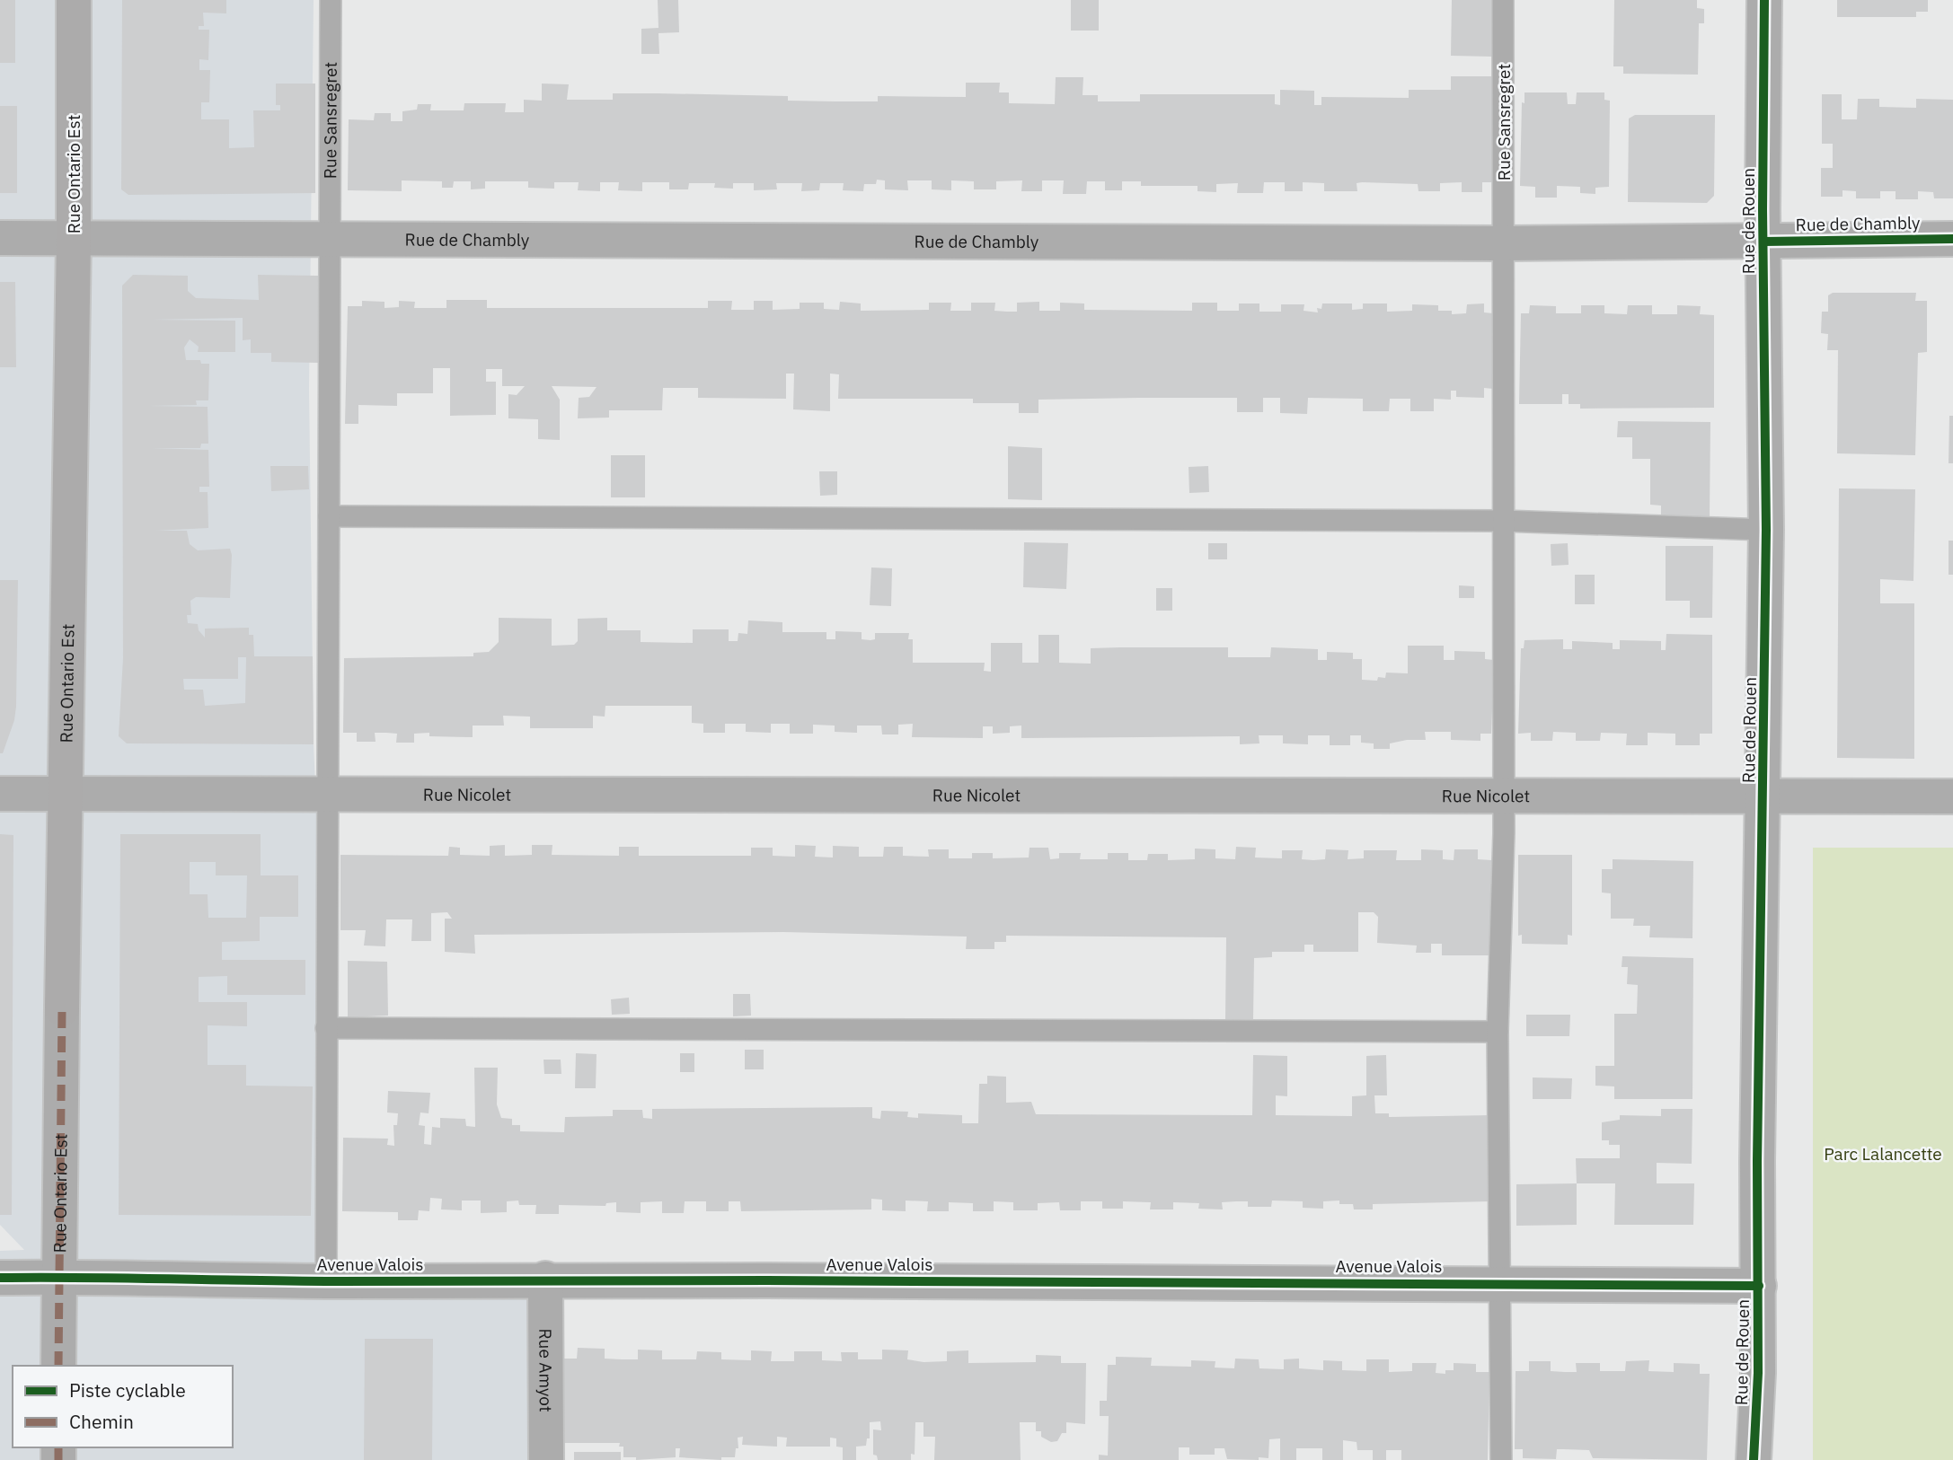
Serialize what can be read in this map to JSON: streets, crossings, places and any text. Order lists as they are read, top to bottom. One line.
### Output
{"streets":{"main road":["Rue Ontario Est"],"street":["Rue de Rouen","Rue de Chambly","Rue Nicolet","Avenue Valois","Rue Amyot"],"lane":["Rue Sansregret"]},"crossings":[["Rue Sansregret","Rue de Chambly"],["Rue Sansregret","Rue Nicolet"],["Rue Sansregret","Avenue Valois"],["Rue Ontario Est","Rue de Chambly"],["Rue Ontario Est","Rue Nicolet"],["Rue Ontario Est","Avenue Valois"],["Rue de Rouen","Rue de Chambly"],["Rue de Rouen","Rue Nicolet"],["Rue de Rouen","Avenue Valois"],["Avenue Valois","Rue Amyot"]],"parks":["Parc Lalancette"],"legend":["Piste cyclable","Chemin"]}
